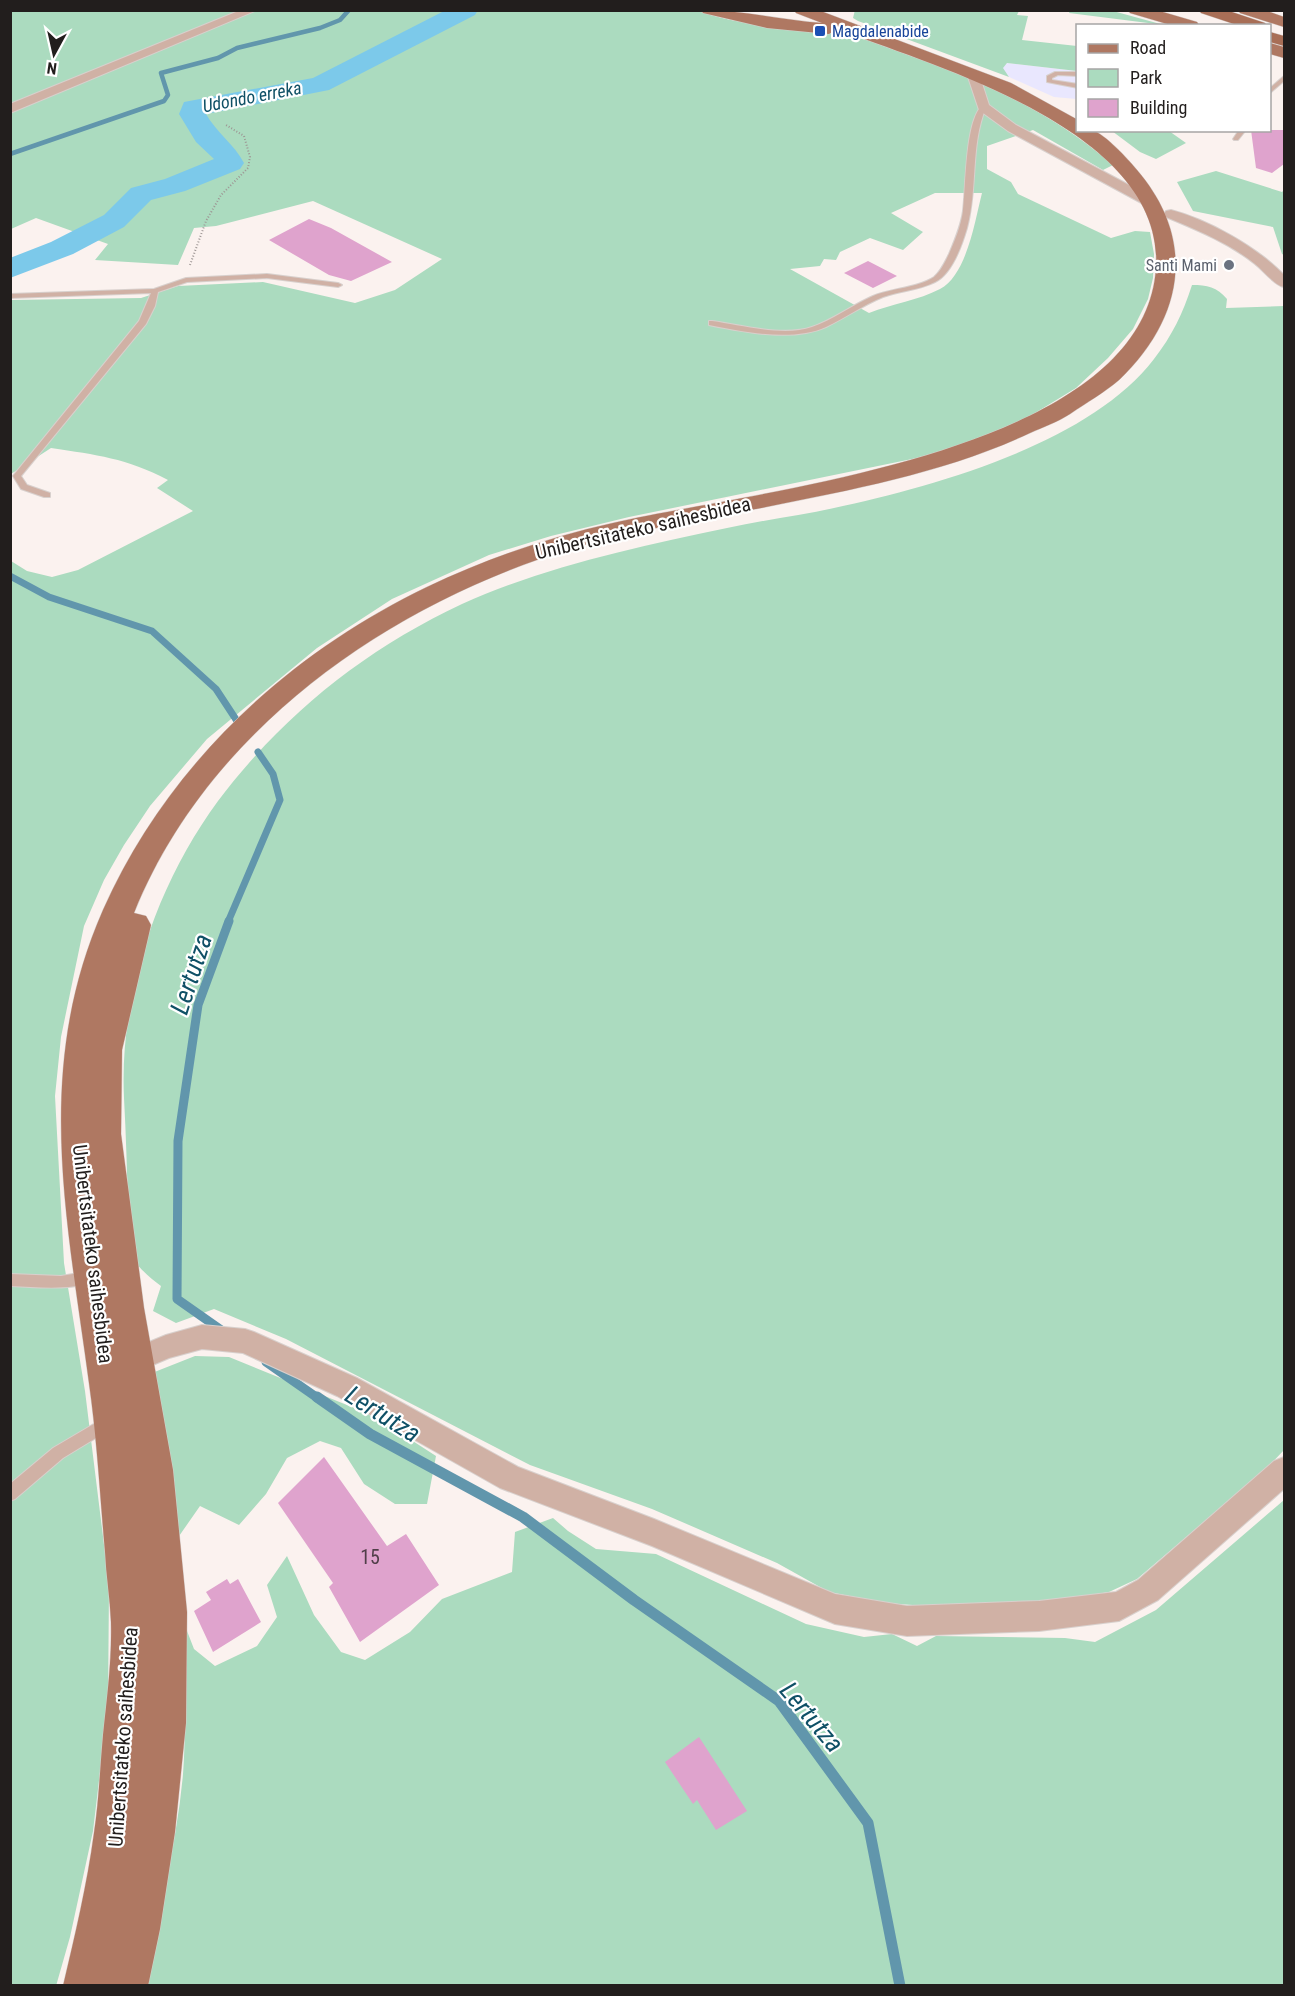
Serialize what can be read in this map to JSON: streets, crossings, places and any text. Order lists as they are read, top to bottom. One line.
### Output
{"streets":{"main road":["Unibertsitateko saihesbidea"]},"water":["Udondo erreka","Lertutza"],"places":{"transit":["Magdalenabide"],"other":["Santi Mami"]},"house_numbers":["15"],"legend":["Road","Park","Building"],"north":"bottom"}
